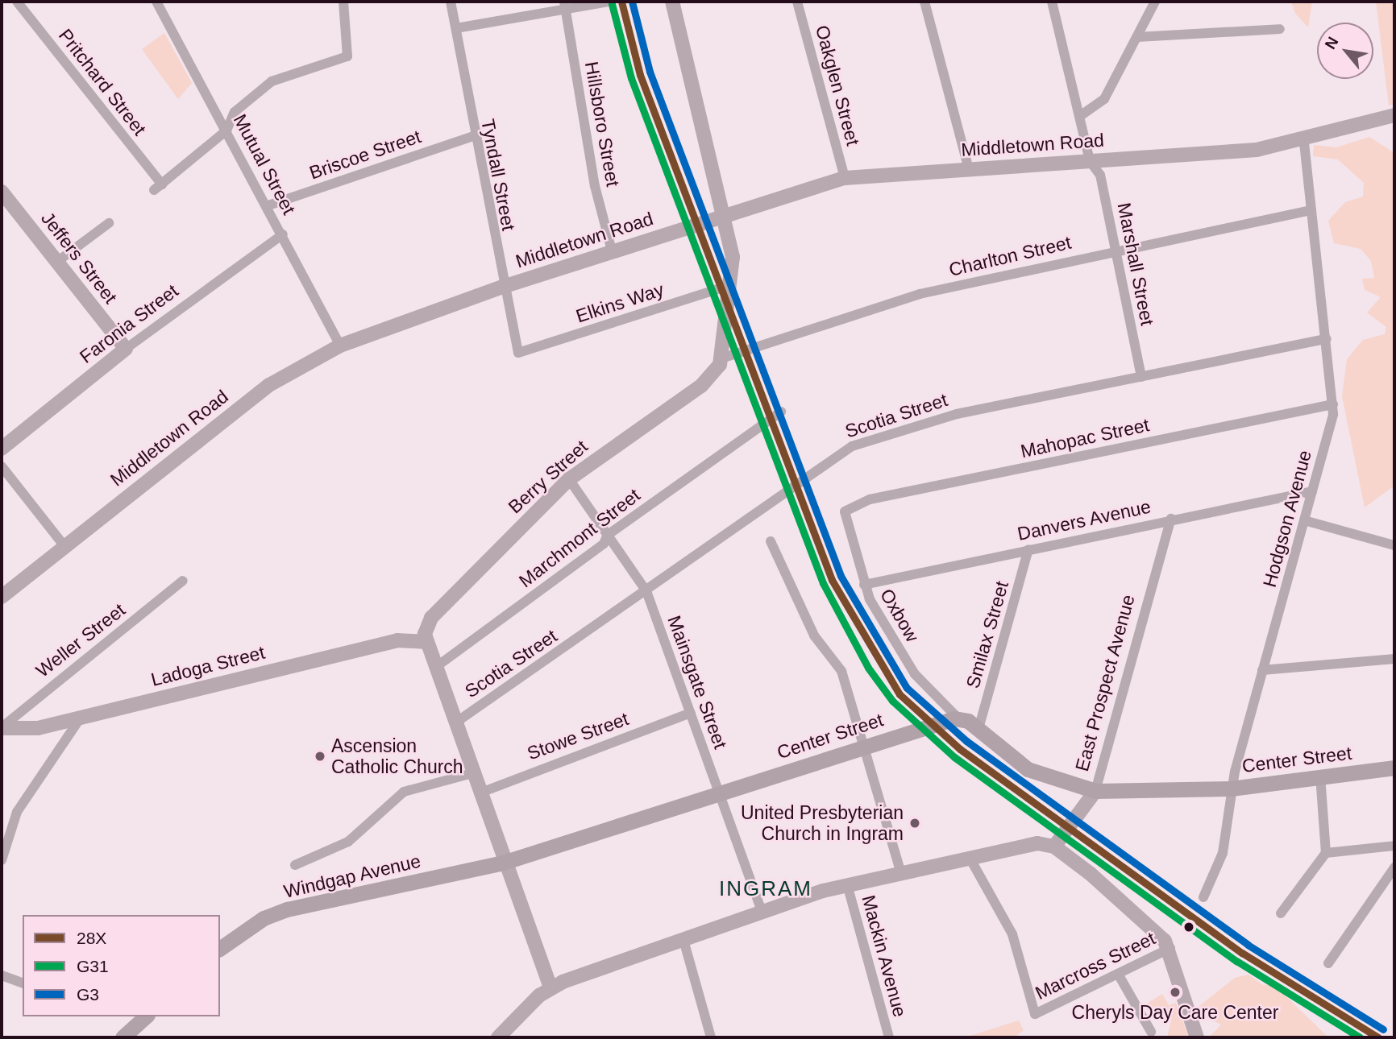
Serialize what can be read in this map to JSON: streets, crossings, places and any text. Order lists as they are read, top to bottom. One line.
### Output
{"streets":{"main road":["Center Street","Windgap Avenue"],"street":["Pritchard Street","Oakglen Street","Hillsboro Street","Middletown Road","Briscoe Street","Mutual Street","Tyndall Street","Charlton Street","Jeffers Street","Marshall Street","Elkins Way","Faronia Street","Scotia Street","Mahopac Street","Berry Street","Hodgson Avenue","Danvers Avenue","Marchmont Street","Oxbow","Smilax Street","Weller Street","Ladoga Street","Mainsgate Street","East Prospect Avenue","Stowe Street","Mackin Avenue","Marcross Street"]},"crossings":[["Pritchard Street","Mutual Street"],["Oakglen Street","Middletown Road"],["Hillsboro Street","Middletown Road"],["Middletown Road","Mutual Street"],["Middletown Road","Tyndall Street"],["Middletown Road","Marshall Street"],["Middletown Road","Berry Street"],["Middletown Road","Hodgson Avenue"],["Briscoe Street","Mutual Street"],["Briscoe Street","Tyndall Street"],["Mutual Street","Faronia Street"],["Tyndall Street","Elkins Way"],["Charlton Street","Marshall Street"],["Charlton Street","Berry Street"],["Charlton Street","Hodgson Avenue"],["Jeffers Street","Faronia Street"],["Marshall Street","Scotia Street"],["Elkins Way","Berry Street"],["Scotia Street","Hodgson Avenue"],["Scotia Street","Mainsgate Street"],["Mahopac Street","Hodgson Avenue"],["Mahopac Street","Oxbow"],["Berry Street","Ladoga Street"],["Berry Street","Mainsgate Street"],["Hodgson Avenue","Danvers Avenue"],["Hodgson Avenue","Center Street"],["Danvers Avenue","Oxbow"],["Danvers Avenue","Smilax Street"],["Danvers Avenue","East Prospect Avenue"],["Marchmont Street","Mainsgate Street"],["Oxbow","Center Street"],["Smilax Street","Center Street"],["Weller Street","Ladoga Street"],["Mainsgate Street","Stowe Street"],["Mainsgate Street","Center Street"],["East Prospect Avenue","Center Street"],["Center Street","Windgap Avenue"]],"districts":["INGRAM"],"places":["Ascension Catholic Church","United Presbyterian Church in Ingram","Cheryls Day Care Center"],"lines":["transit line 28X","transit line G3","transit line G31"],"legend":["28X","G31","G3"],"north":"top left"}
